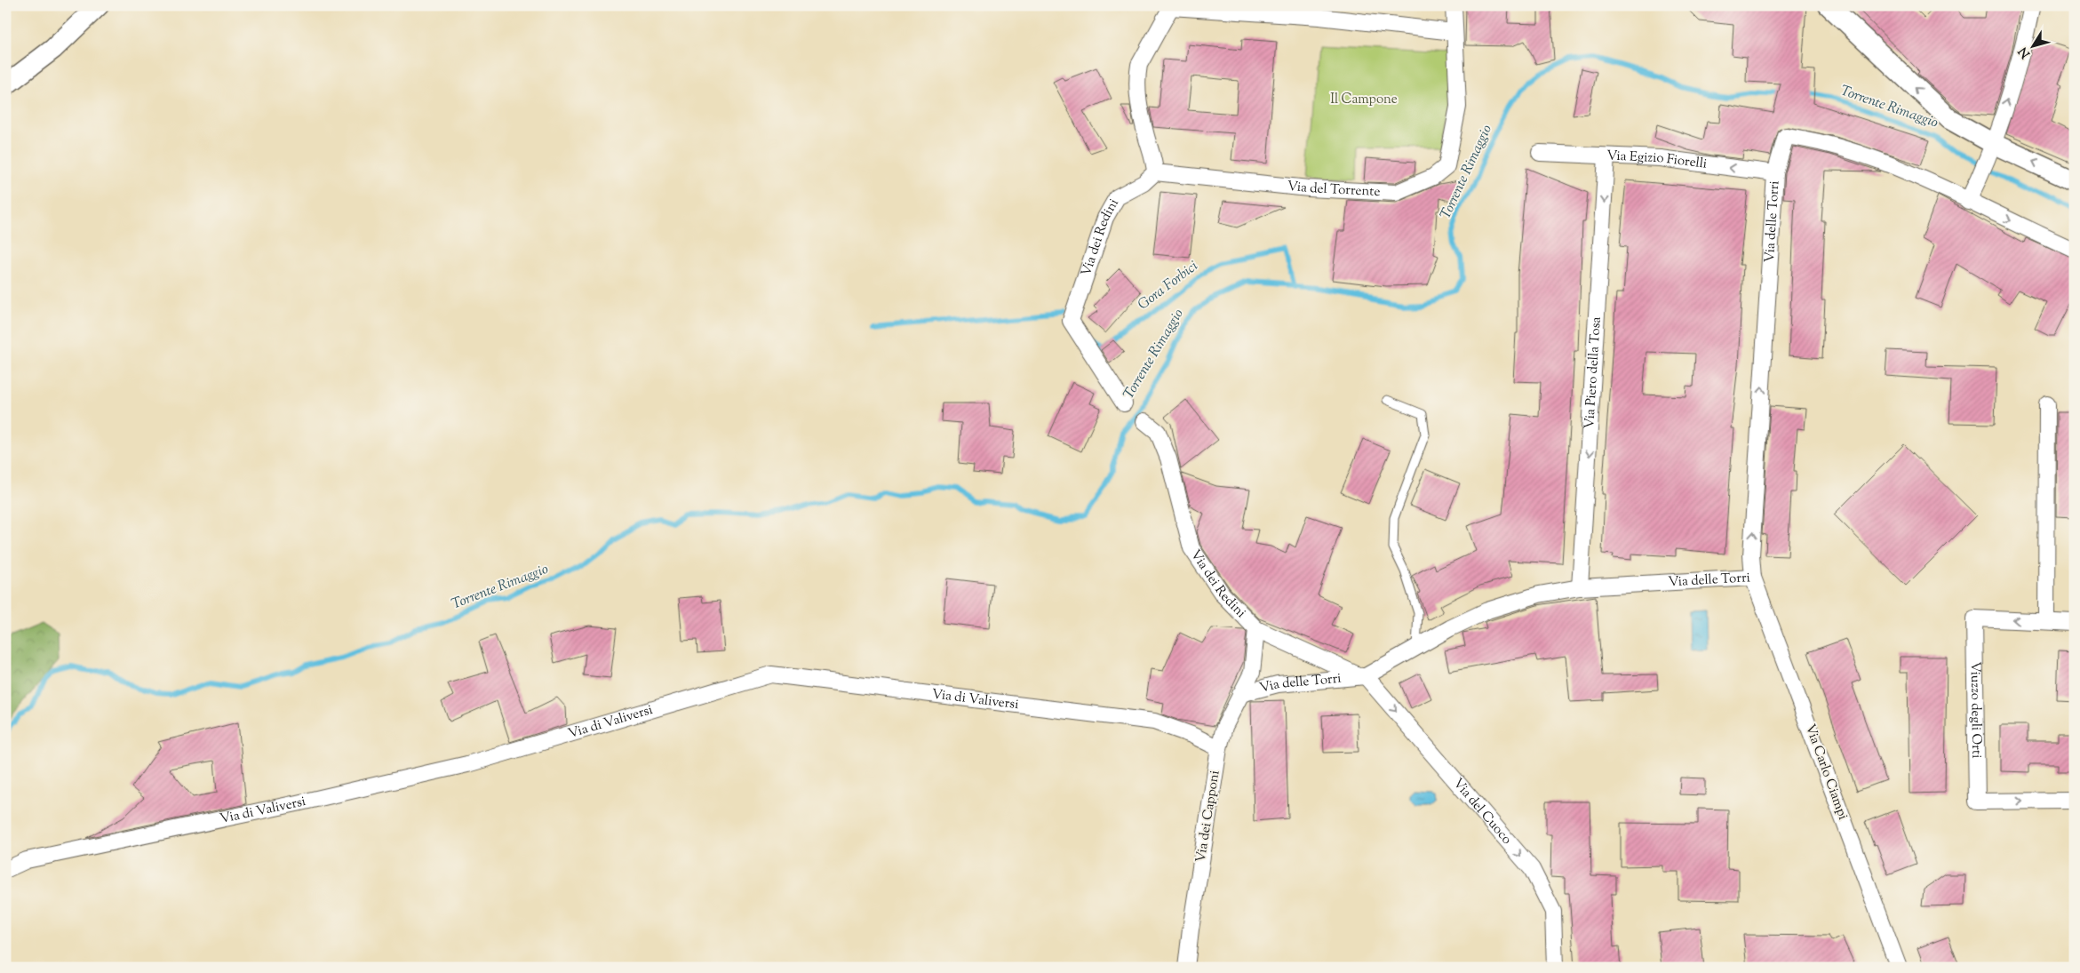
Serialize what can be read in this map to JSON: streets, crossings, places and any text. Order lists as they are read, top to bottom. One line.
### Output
{"streets":{"street":["Via Egizio Fiorelli","Via del Torrente","Via delle Torri","Via dei Redini","Via Piero della Tosa","Via di Valiversi","Viuzzo degli Orti","Via Carlo Ciampi","Via del Cuoco","Via dei Capponi"]},"crossings":[["Via Egizio Fiorelli","Via delle Torri"],["Via Egizio Fiorelli","Via Piero della Tosa"],["Via del Torrente","Via dei Redini"],["Via delle Torri","Via dei Redini"],["Via delle Torri","Via Piero della Tosa"],["Via delle Torri","Via Carlo Ciampi"],["Via delle Torri","Via del Cuoco"],["Via delle Torri","Via dei Capponi"],["Via dei Redini","Via dei Capponi"],["Via di Valiversi","Via dei Capponi"]],"one_way":["Via Egizio Fiorelli","Via Piero della Tosa","Via del Cuoco"],"water":["Torrente Rimaggio","Gora Forbici"],"parks":["Il Campone"],"north":"bottom left"}
